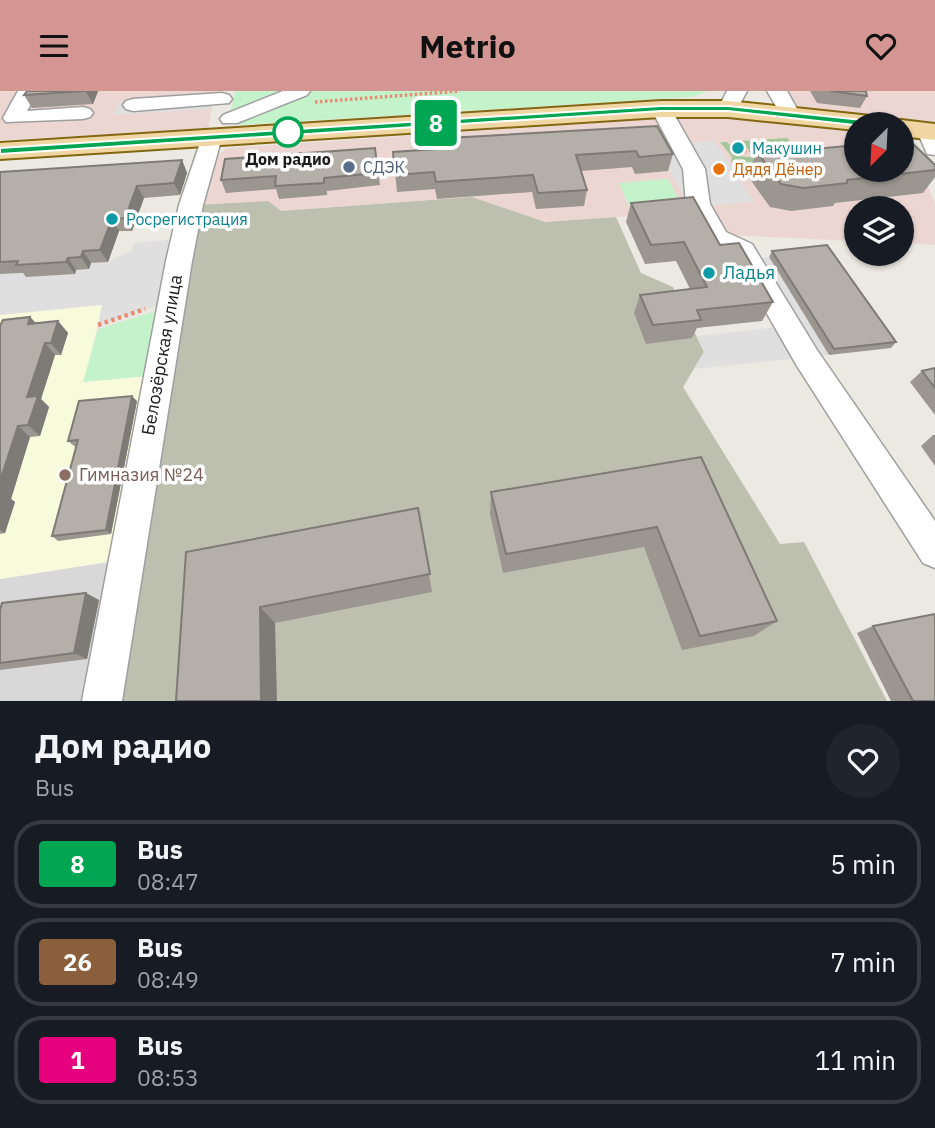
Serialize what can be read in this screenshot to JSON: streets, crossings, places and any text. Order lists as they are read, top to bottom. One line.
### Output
{"streets":{"street":["Белозёрская улица"]},"places":["Дом радио","Макушин","СДЭК","Дядя Дёнер","Росрегистрация","Ладья","Гимназия №24"],"lines":["bus line 8"],"north":"bottom left","page":{"header":"Metrio","on_map":"8","heading":["Дом радио","Bus"],"list":[{"mark":"8","name":"Bus","note":"08:47","value":"5 min"},{"mark":"26","name":"Bus","note":"08:49","value":"7 min"},{"mark":"1","name":"Bus","note":"08:53","value":"11 min"}]}}
